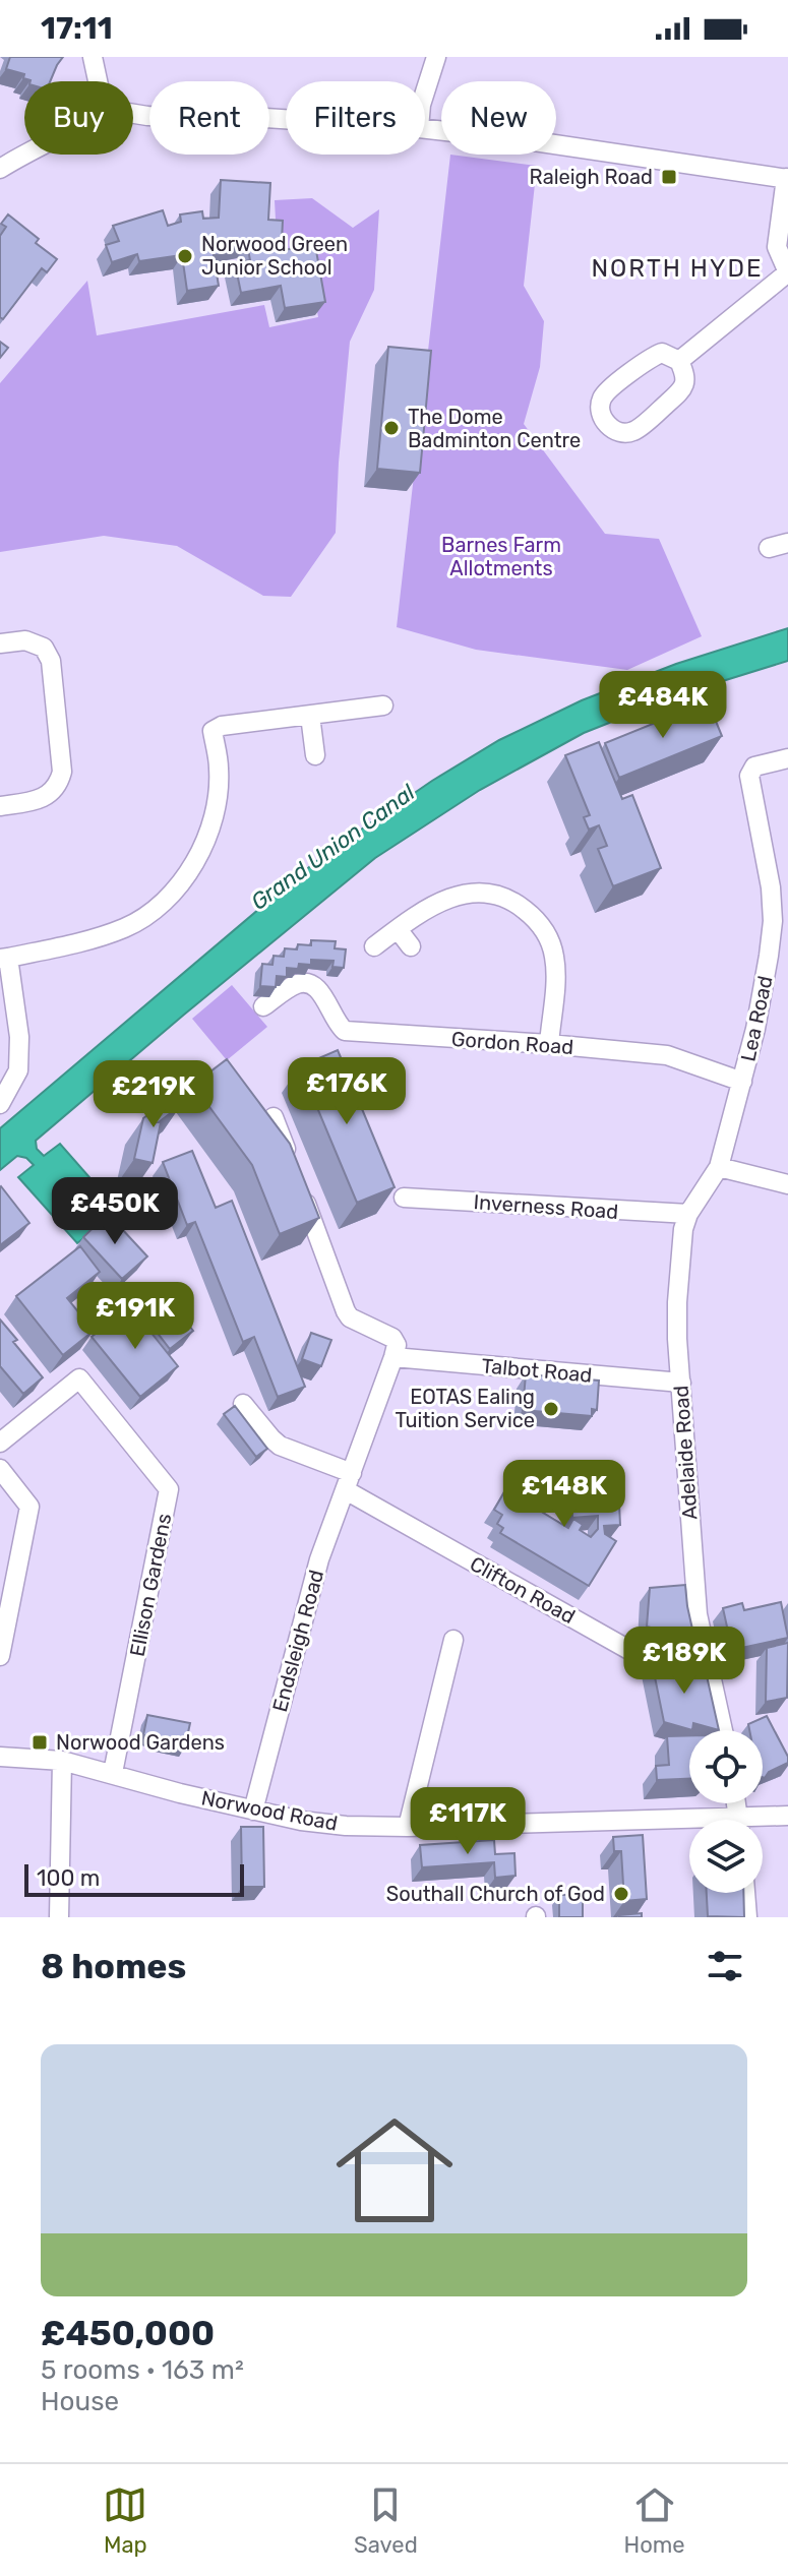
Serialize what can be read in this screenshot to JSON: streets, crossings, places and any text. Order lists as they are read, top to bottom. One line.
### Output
{"streets":{"street":["Lea Road","Gordon Road","Inverness Road","Talbot Road","Adelaide Road","Ellison Gardens","Clifton Road","Endsleigh Road","Norwood Road"]},"crossings":[["Lea Road","Gordon Road"],["Lea Road","Adelaide Road"],["Inverness Road","Adelaide Road"],["Talbot Road","Adelaide Road"],["Talbot Road","Endsleigh Road"],["Adelaide Road","Clifton Road"],["Ellison Gardens","Norwood Road"],["Clifton Road","Endsleigh Road"],["Endsleigh Road","Norwood Road"]],"districts":["NORTH HYDE"],"water":["Grand Union Canal"],"parks":["Barnes Farm Allotments"],"places":{"transit":["Raleigh Road","Norwood Gardens"],"other":["Norwood Green Junior School","The Dome Badminton Centre","EOTAS Ealing Tuition Service","Southall Church of God"]},"scale_bar":"100 m","page":{"status":"17:11","chip":["Buy","Rent","Filters","New"],"price":["£484K","£176K","£219K","£450K","£191K","£148K","£189K","£117K"],"scale":"100 m","heading":"8 homes","list":[{"name":"£450,000","note":"5 rooms · 163 m² · House"}],"tabs":["Map","Saved","Home"]}}
